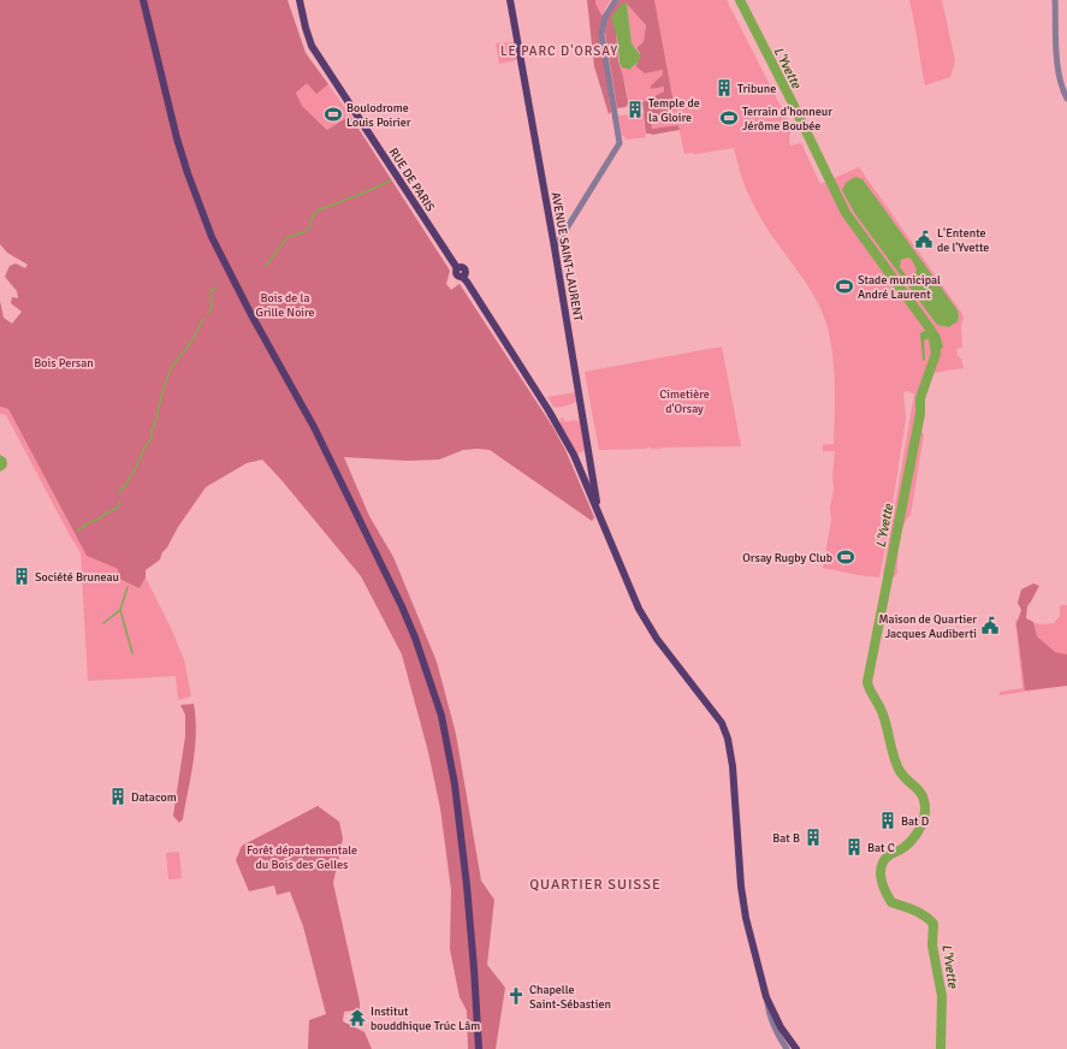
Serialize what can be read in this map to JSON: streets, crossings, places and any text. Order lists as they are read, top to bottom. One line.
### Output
{"streets":{"main road":["RUE DE PARIS","AVENUE SAINT-LAURENT"]},"crossings":[["RUE DE PARIS","AVENUE SAINT-LAURENT"]],"districts":["LE PARC D'ORSAY","QUARTIER SUISSE"],"water":["L'Yvette"],"parks":["Bois de la Grille Noire","Bois Persan","Cimetière d'Orsay","Forêt départementale du Bois des Gelles"],"places":{"building":["Tribune","Temple de la Gloire","Société Bruneau","Datacom","Bat D","Bat B","Bat C"],"sports":["Boulodrome Louis Poirier","Terrain d'honneur Jérôme Boubée","Stade municipal André Laurent","Orsay Rugby Club"],"public building":["L'Entente de l'Yvette","Maison de Quartier Jacques Audiberti"],"church":["Chapelle Saint-Sébastien"],"temple":["Institut bouddhique Trúc Lâm"]}}
